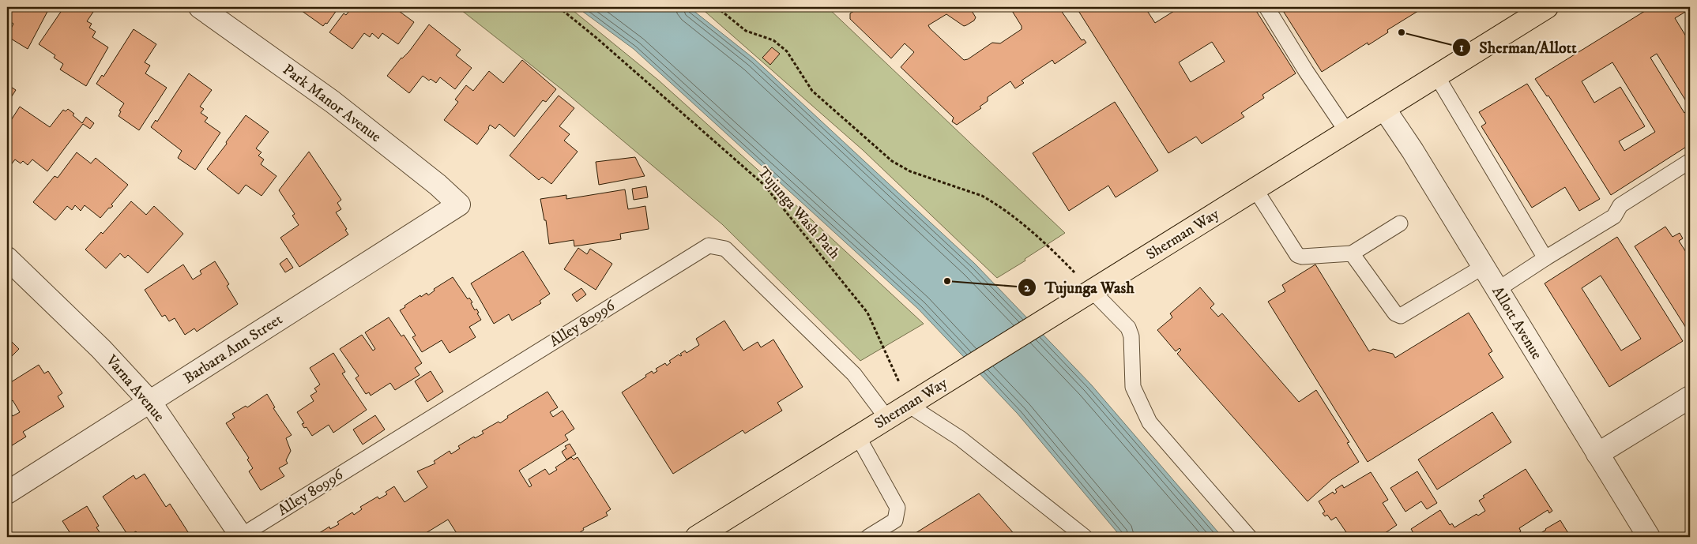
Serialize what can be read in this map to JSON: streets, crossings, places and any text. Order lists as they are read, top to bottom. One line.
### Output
{"streets":{"main road":["Sherman Way"],"street":["Park Manor Avenue","Allott Avenue","Barbara Ann Street","Varna Avenue"],"lane":["Alley 80996"],"path":["Tujunga Wash Path"]},"crossings":[["Park Manor Avenue","Barbara Ann Street"],["Tujunga Wash Path","Sherman Way"],["Sherman Way","Allott Avenue"],["Sherman Way","Alley 80996"],["Alley 80996","Varna Avenue"],["Barbara Ann Street","Varna Avenue"]],"places":["Sherman/Allott","Tujunga Wash"]}
